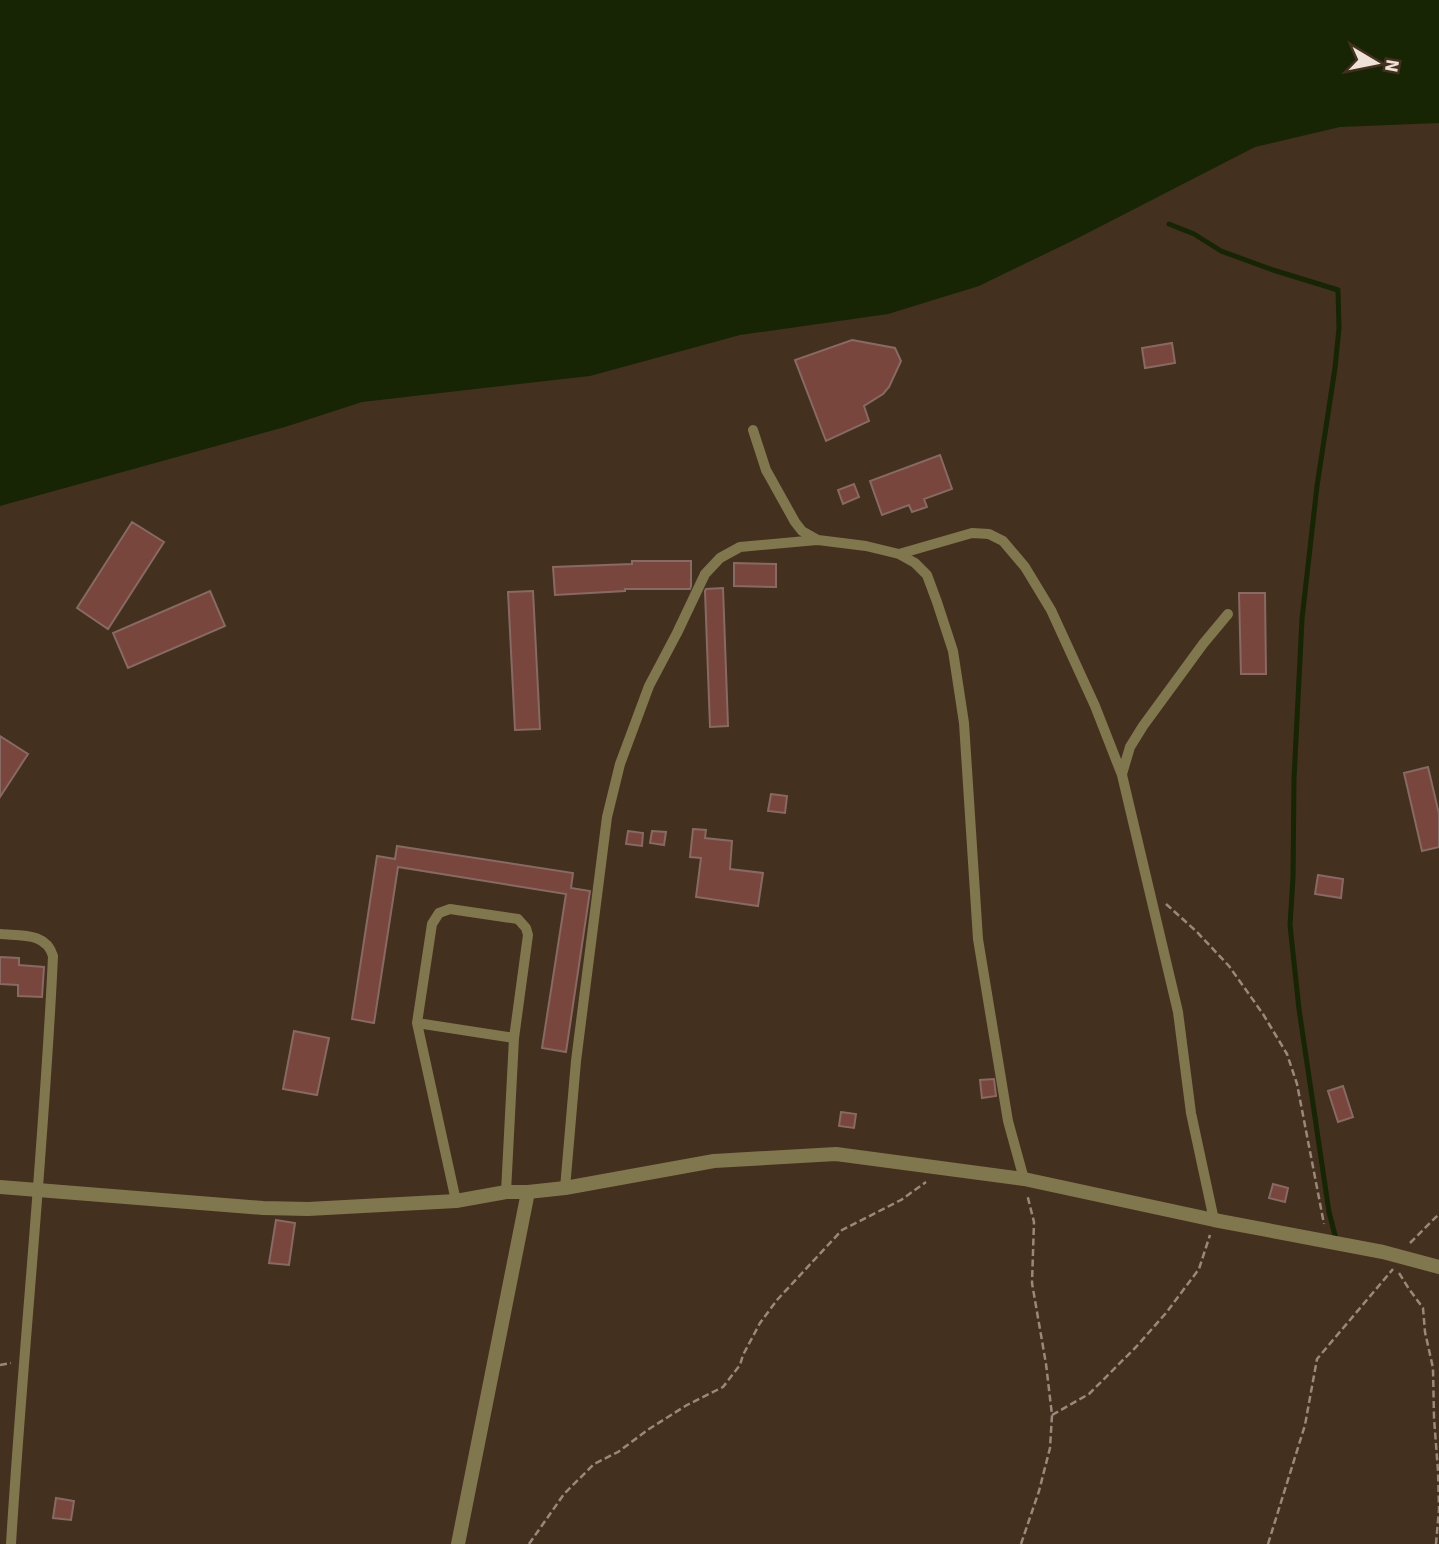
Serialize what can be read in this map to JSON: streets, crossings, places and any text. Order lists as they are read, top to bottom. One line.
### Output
{"north":"right"}
